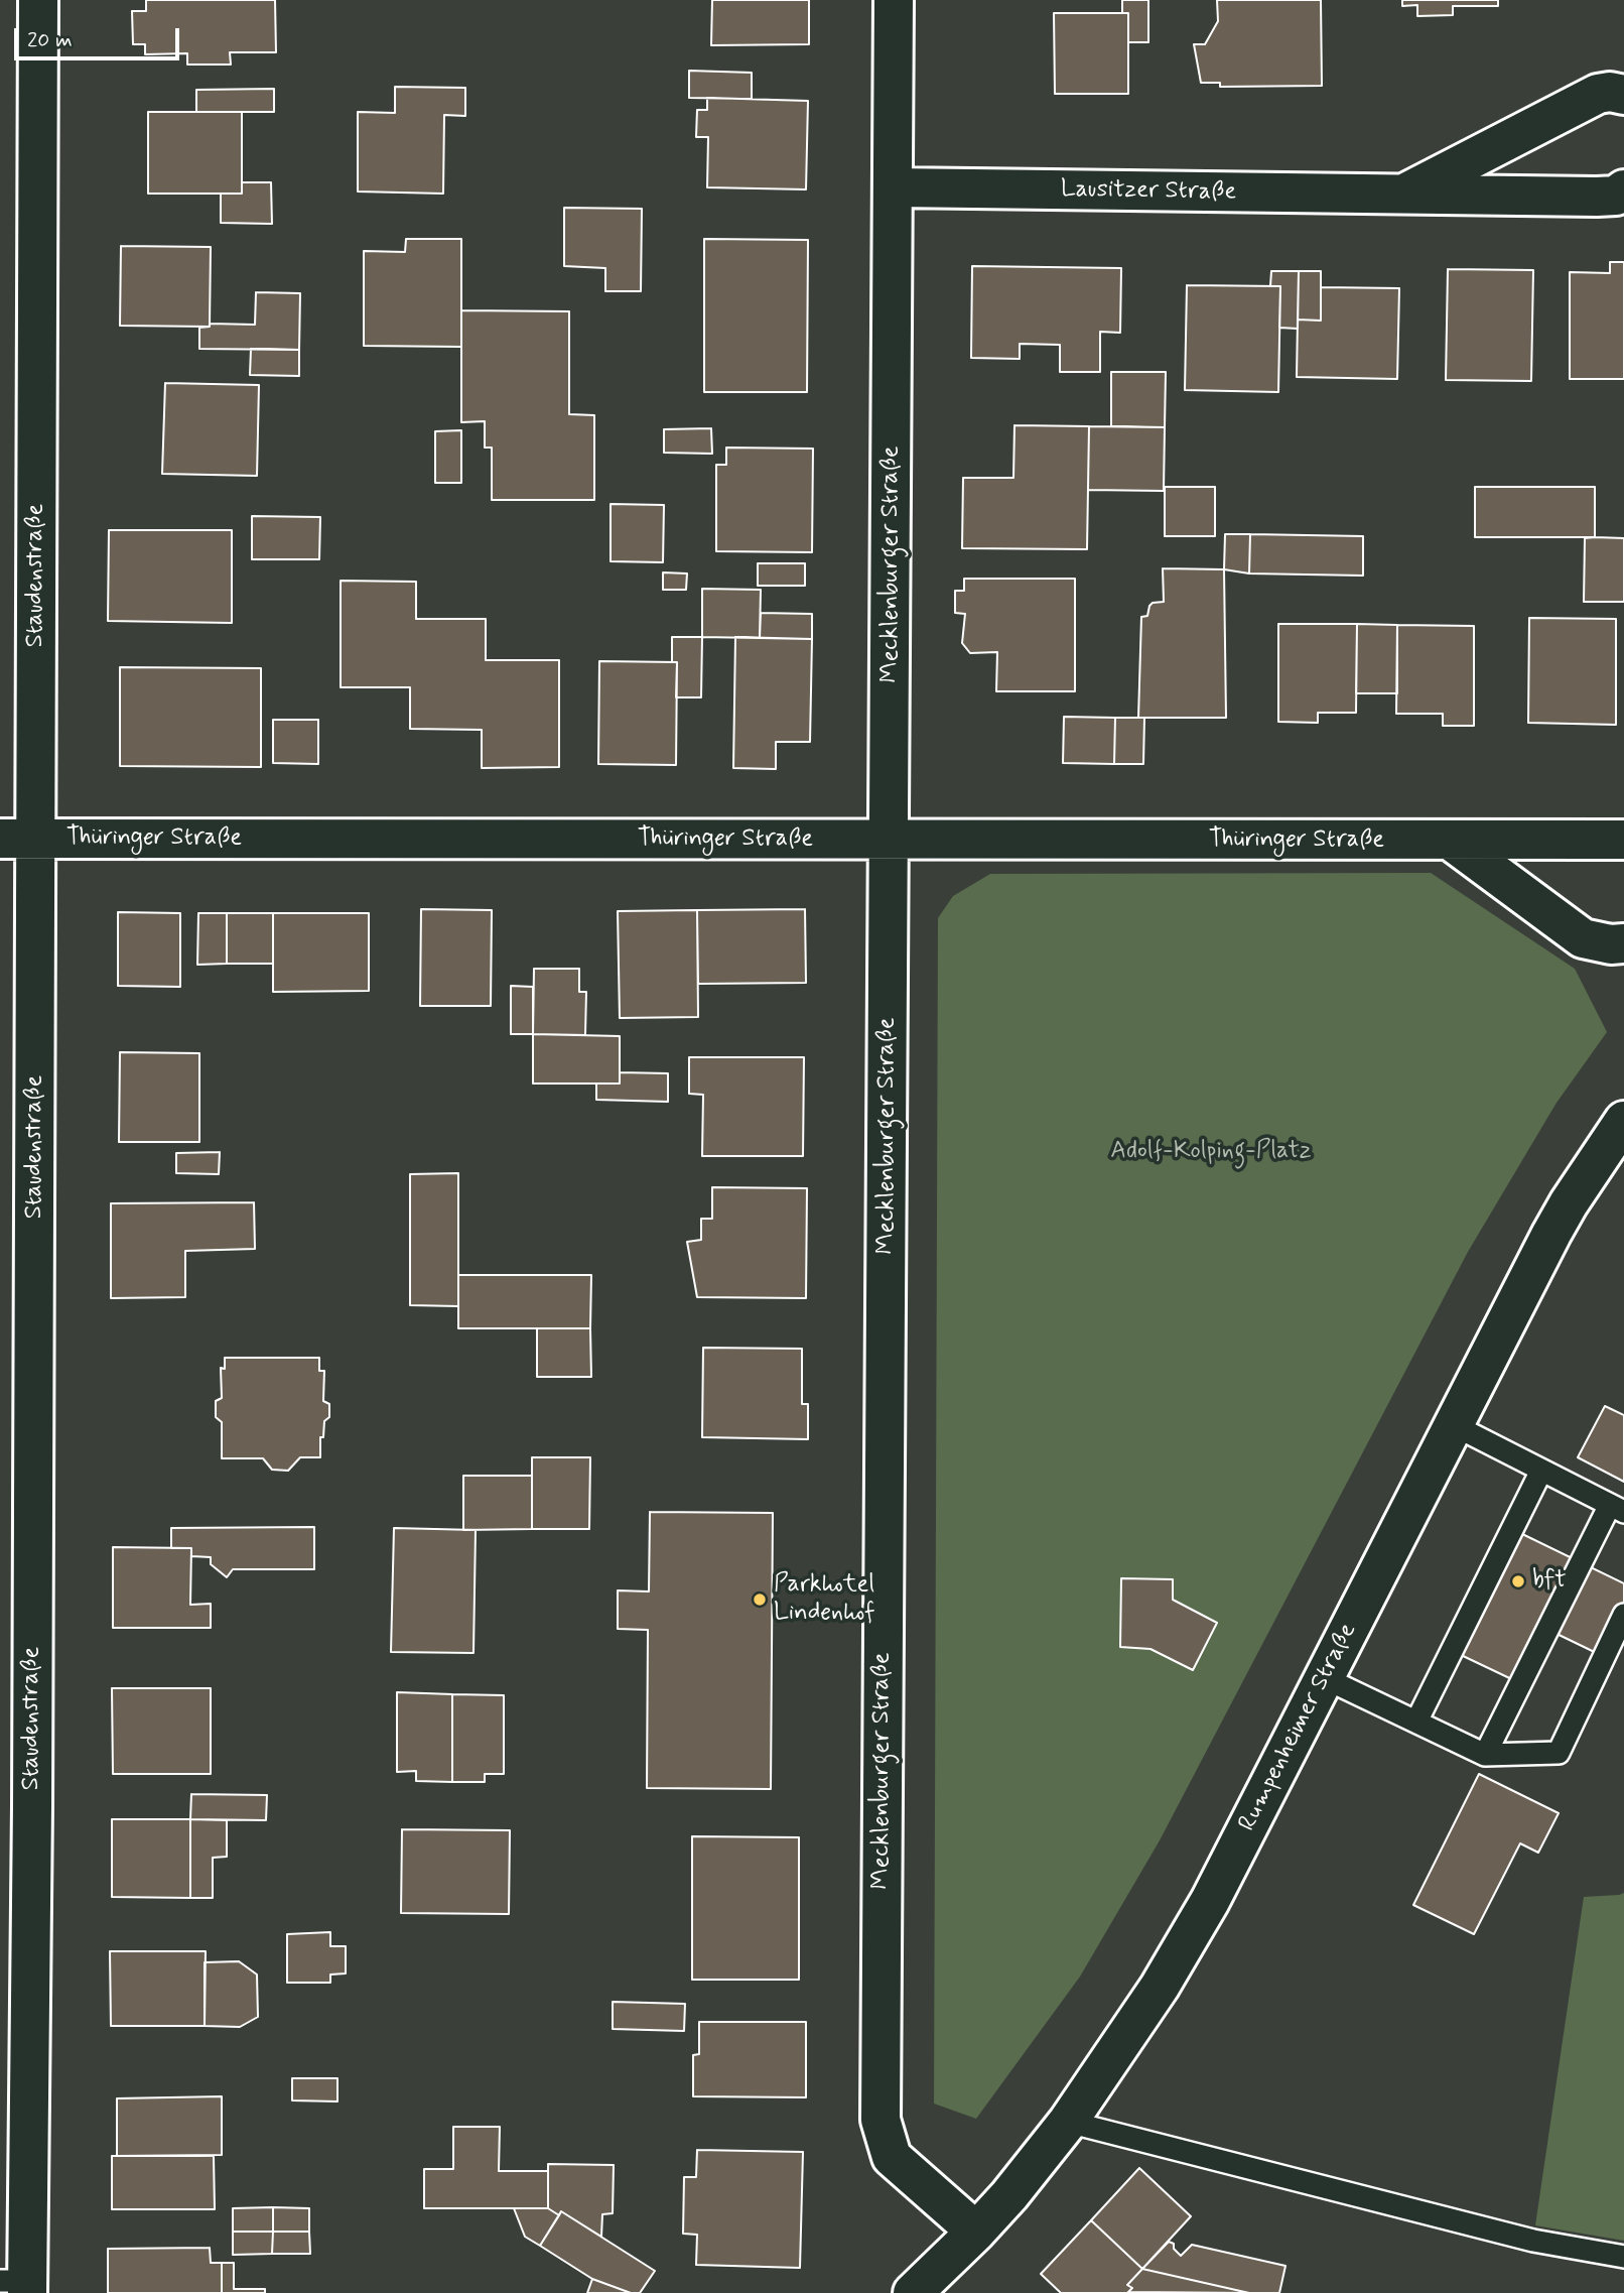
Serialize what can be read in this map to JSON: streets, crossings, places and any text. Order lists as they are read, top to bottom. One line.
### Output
{"streets":{"street":["Lausitzer Straße","Mecklenburger Straße","Staudenstraße","Thüringer Straße","Rumpenheimer Straße"]},"crossings":[["Lausitzer Straße","Mecklenburger Straße"],["Mecklenburger Straße","Thüringer Straße"],["Mecklenburger Straße","Rumpenheimer Straße"],["Staudenstraße","Thüringer Straße"]],"parks":["Adolf-Kolping-Platz"],"places":["bft","Parkhotel Lindenhof"],"scale_bar":"20 m"}
